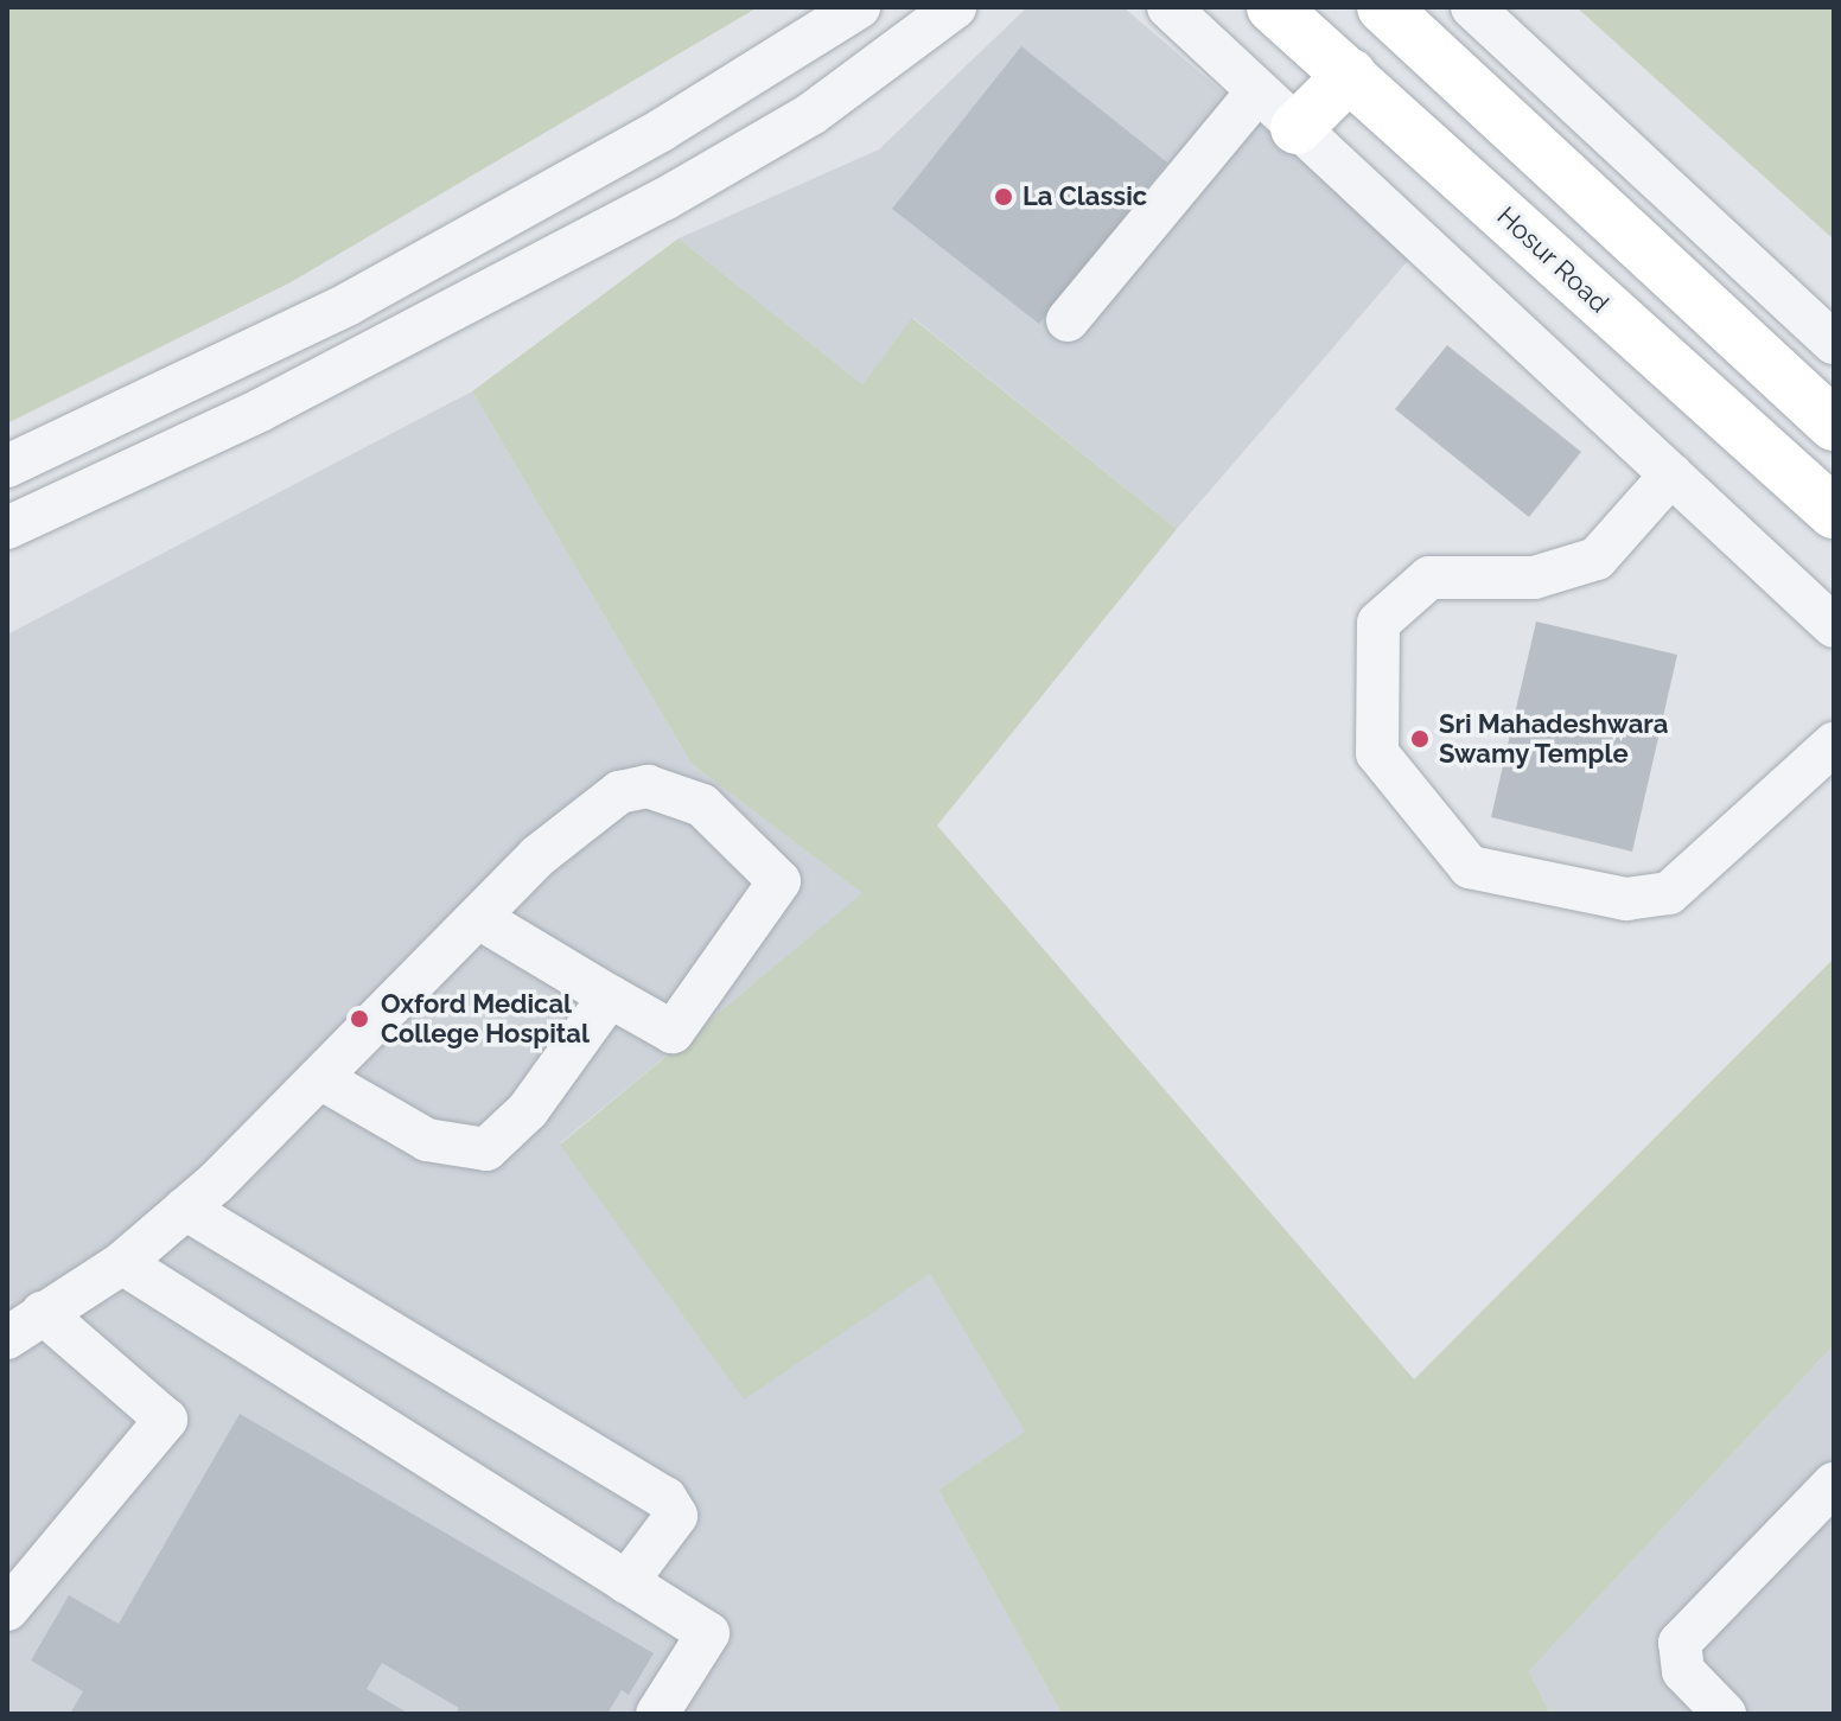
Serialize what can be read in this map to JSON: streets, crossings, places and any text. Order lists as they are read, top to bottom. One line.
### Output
{"streets":{"highway":["Hosur Road"]},"places":["La Classic","Sri Mahadeshwara Swamy Temple","Oxford Medical College Hospital"]}
